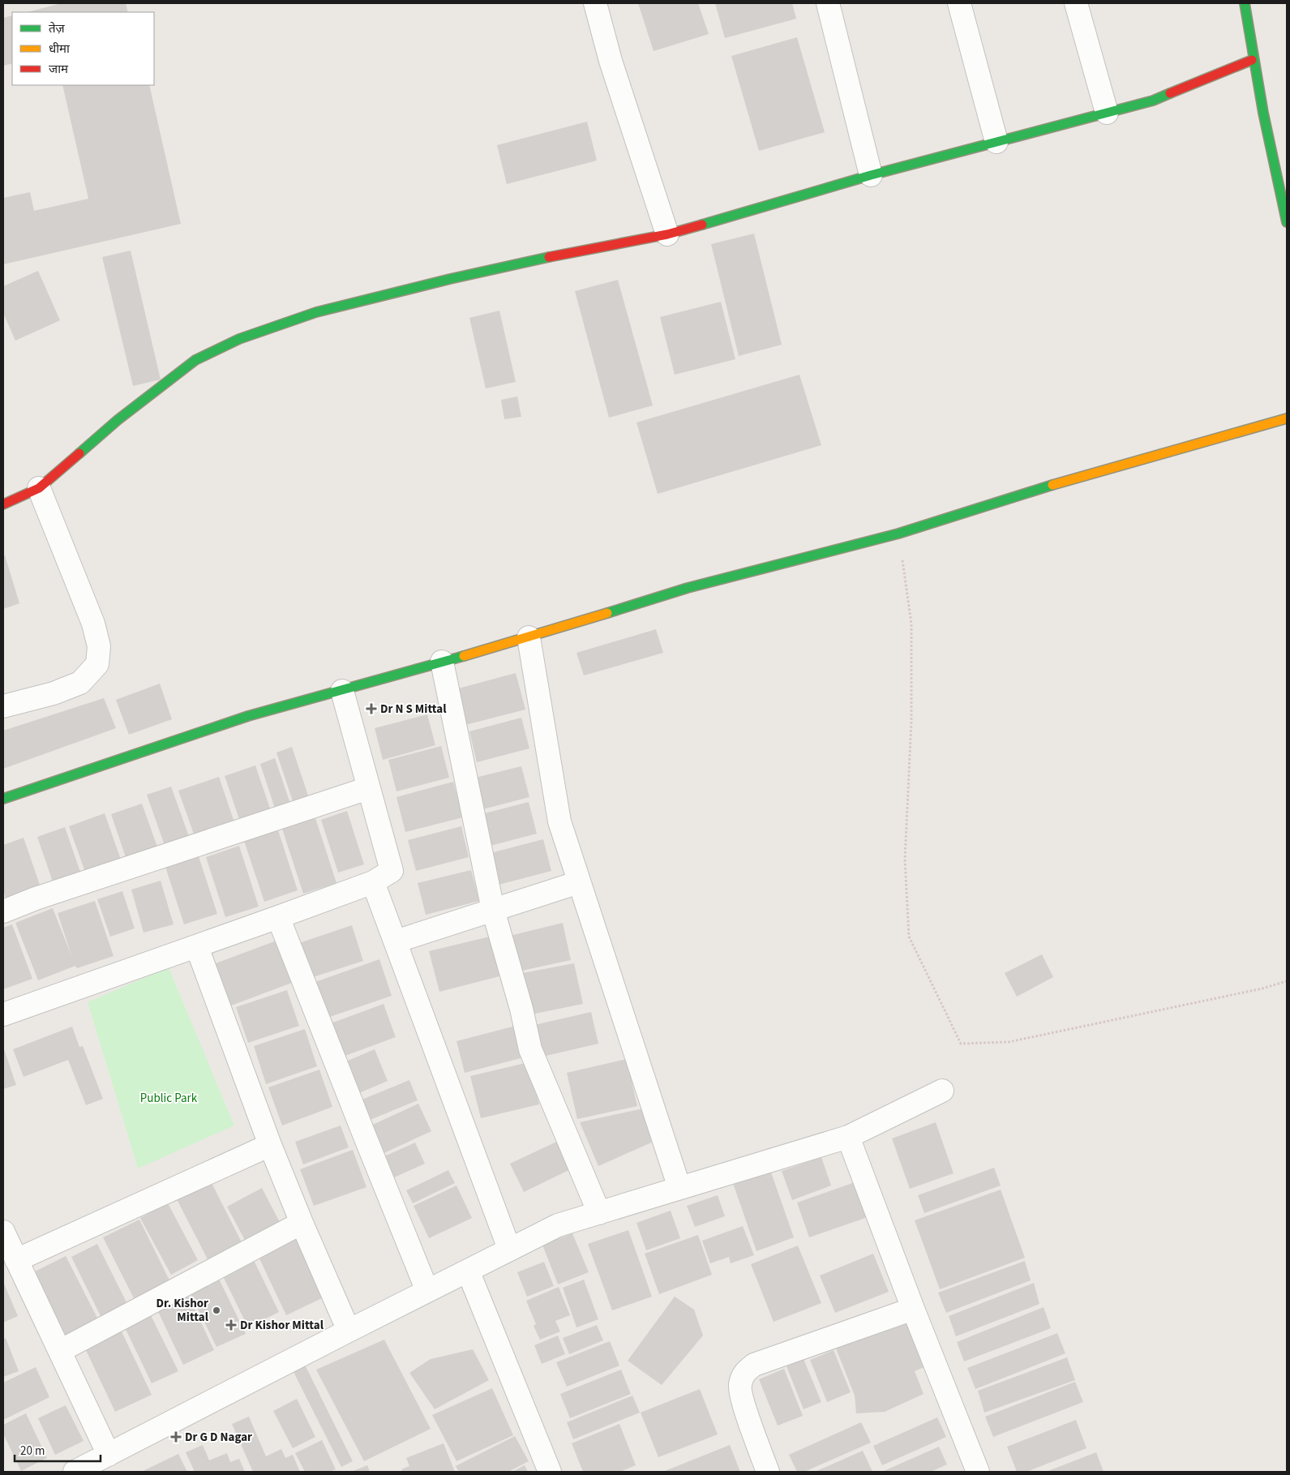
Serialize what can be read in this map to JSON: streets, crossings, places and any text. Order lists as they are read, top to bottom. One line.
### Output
{"parks":["Public Park"],"places":{"health":["Dr N S Mittal","Dr Kishor Mittal","Dr G D Nagar"],"other":["Dr. Kishor Mittal"]},"legend":["तेज़","धीमा","जाम"],"scale_bar":"20 m"}
